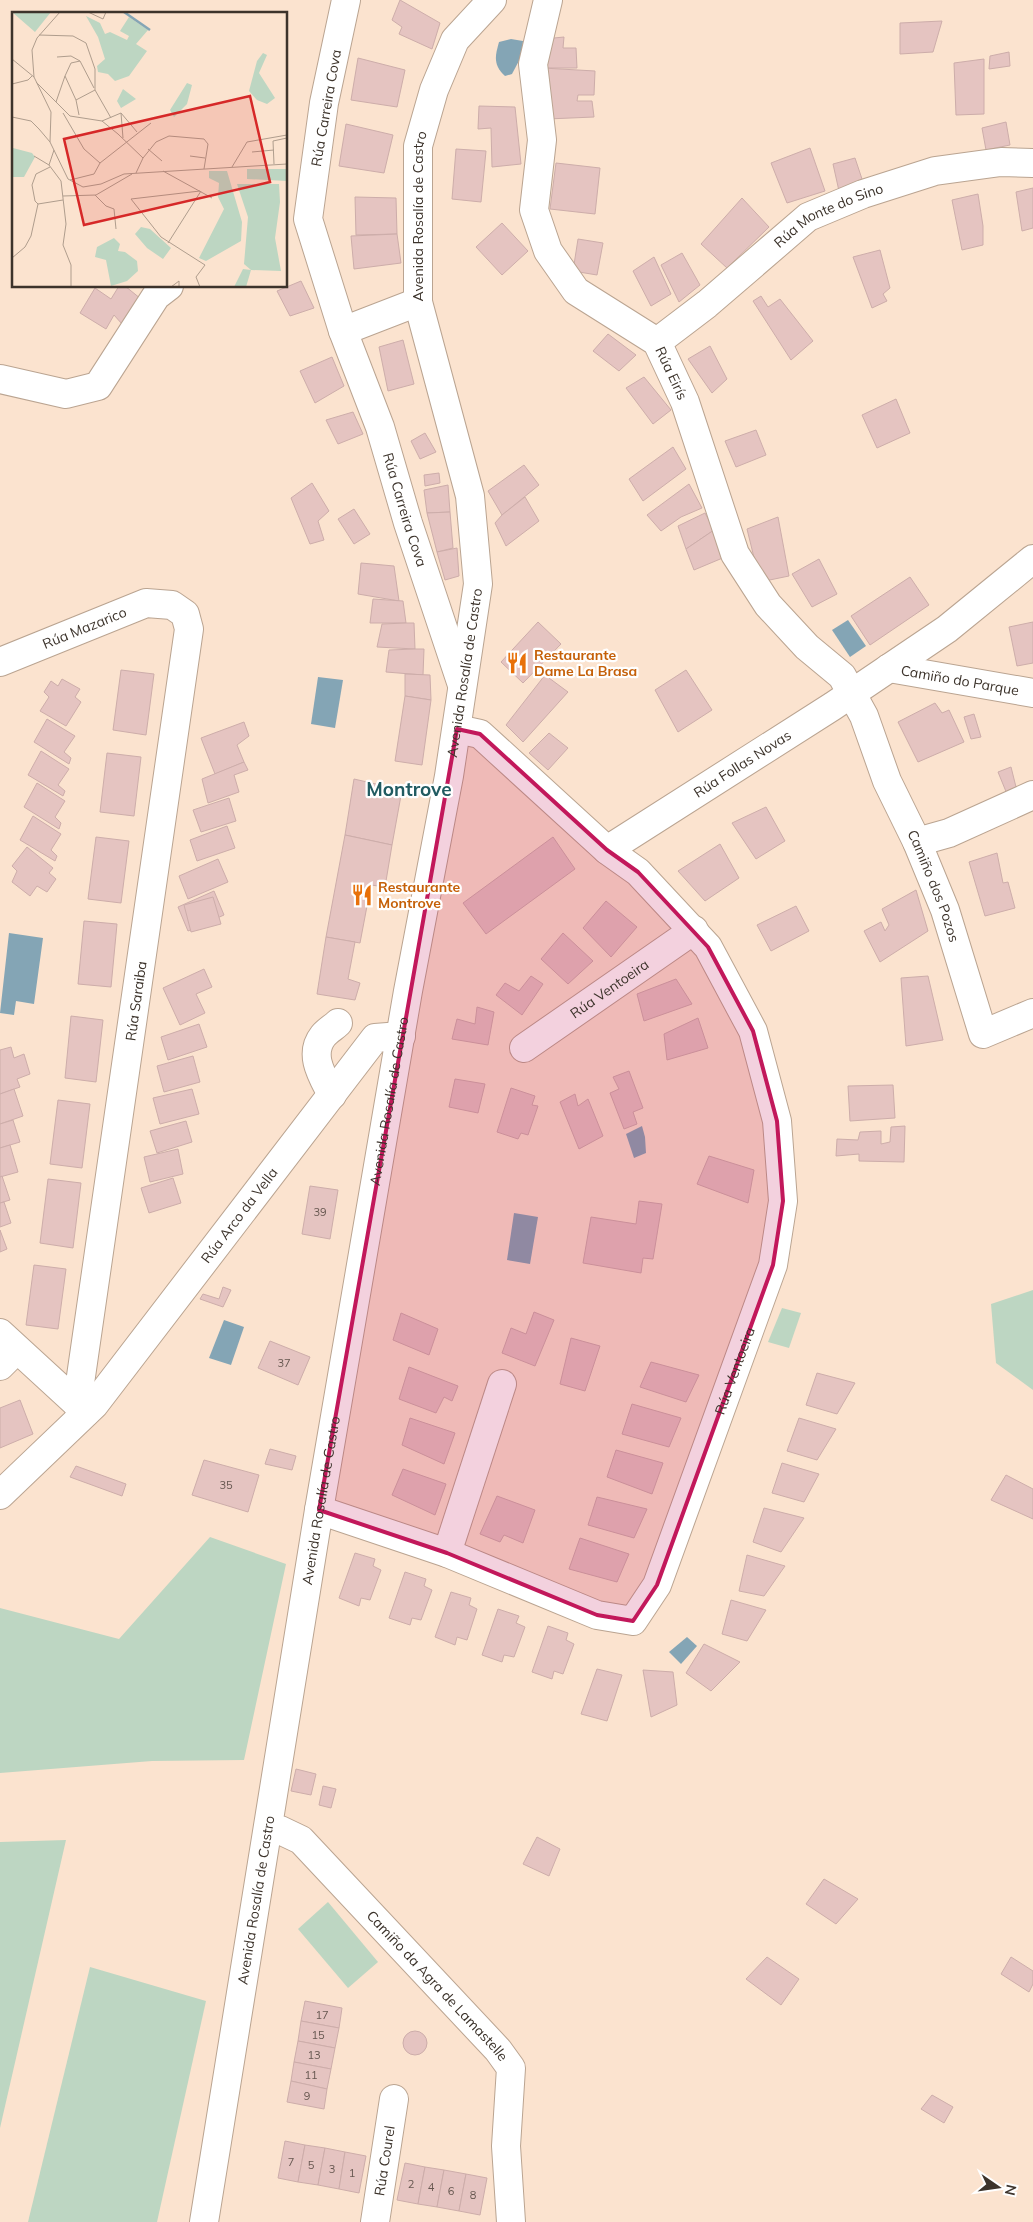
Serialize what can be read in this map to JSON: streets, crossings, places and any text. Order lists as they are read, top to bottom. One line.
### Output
{"streets":{"street":["Rúa Carreira Cova","Avenida Rosalía de Castro","Rúa Monte do Sino","Rúa Eirís","Rúa Mazarico","Camiño do Parque","Rúa Follas Novas","Camiño dos Pozos","Rúa Ventoeira","Rúa Saraiba","Rúa Arco da Vella","Camiño da Agra de Lamastelle","Rúa Courel"]},"crossings":[["Rúa Carreira Cova","Avenida Rosalía de Castro"],["Avenida Rosalía de Castro","Rúa Ventoeira"],["Avenida Rosalía de Castro","Rúa Arco da Vella"],["Avenida Rosalía de Castro","Camiño da Agra de Lamastelle"],["Rúa Monte do Sino","Rúa Eirís"],["Rúa Eirís","Rúa Follas Novas"],["Rúa Eirís","Camiño dos Pozos"],["Rúa Mazarico","Rúa Saraiba"],["Camiño do Parque","Rúa Follas Novas"],["Rúa Follas Novas","Camiño dos Pozos"],["Rúa Follas Novas","Rúa Ventoeira"],["Rúa Saraiba","Rúa Arco da Vella"]],"districts":["Montrove"],"places":{"restaurant":["Restaurante Dame La Brasa","Restaurante Montrove"]},"house_numbers":["39","37","35","17","15","13","11","9","7","5","3","1","2","4","6","8"],"north":"right"}
